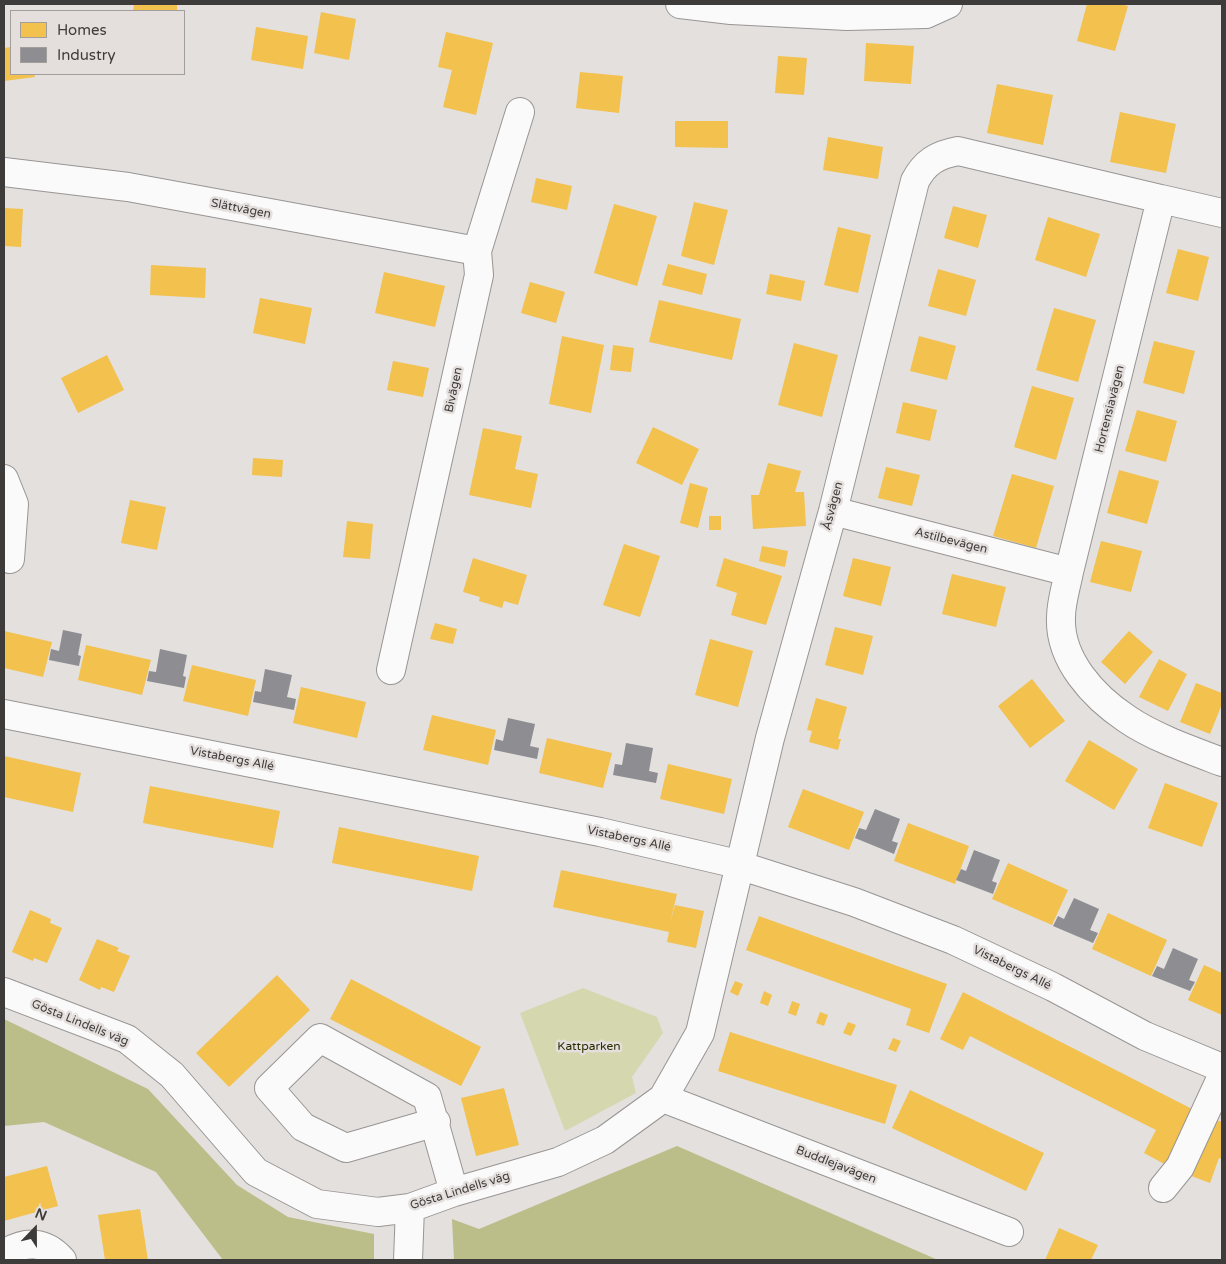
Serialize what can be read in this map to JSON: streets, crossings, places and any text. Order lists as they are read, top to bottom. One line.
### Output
{"streets":{"street":["Slättvägen","Bivägen","Hortensiavägen","Åsvägen","Astilbevägen","Vistabergs Allé","Gösta Lindells väg","Buddlejavägen"]},"crossings":[["Slättvägen","Bivägen"],["Hortensiavägen","Åsvägen"],["Hortensiavägen","Astilbevägen"],["Åsvägen","Astilbevägen"],["Åsvägen","Vistabergs Allé"],["Åsvägen","Gösta Lindells väg"],["Vistabergs Allé","Gösta Lindells väg"],["Gösta Lindells väg","Buddlejavägen"]],"parks":["Kattparken"],"legend":["Homes","Industry"],"north":"top"}
